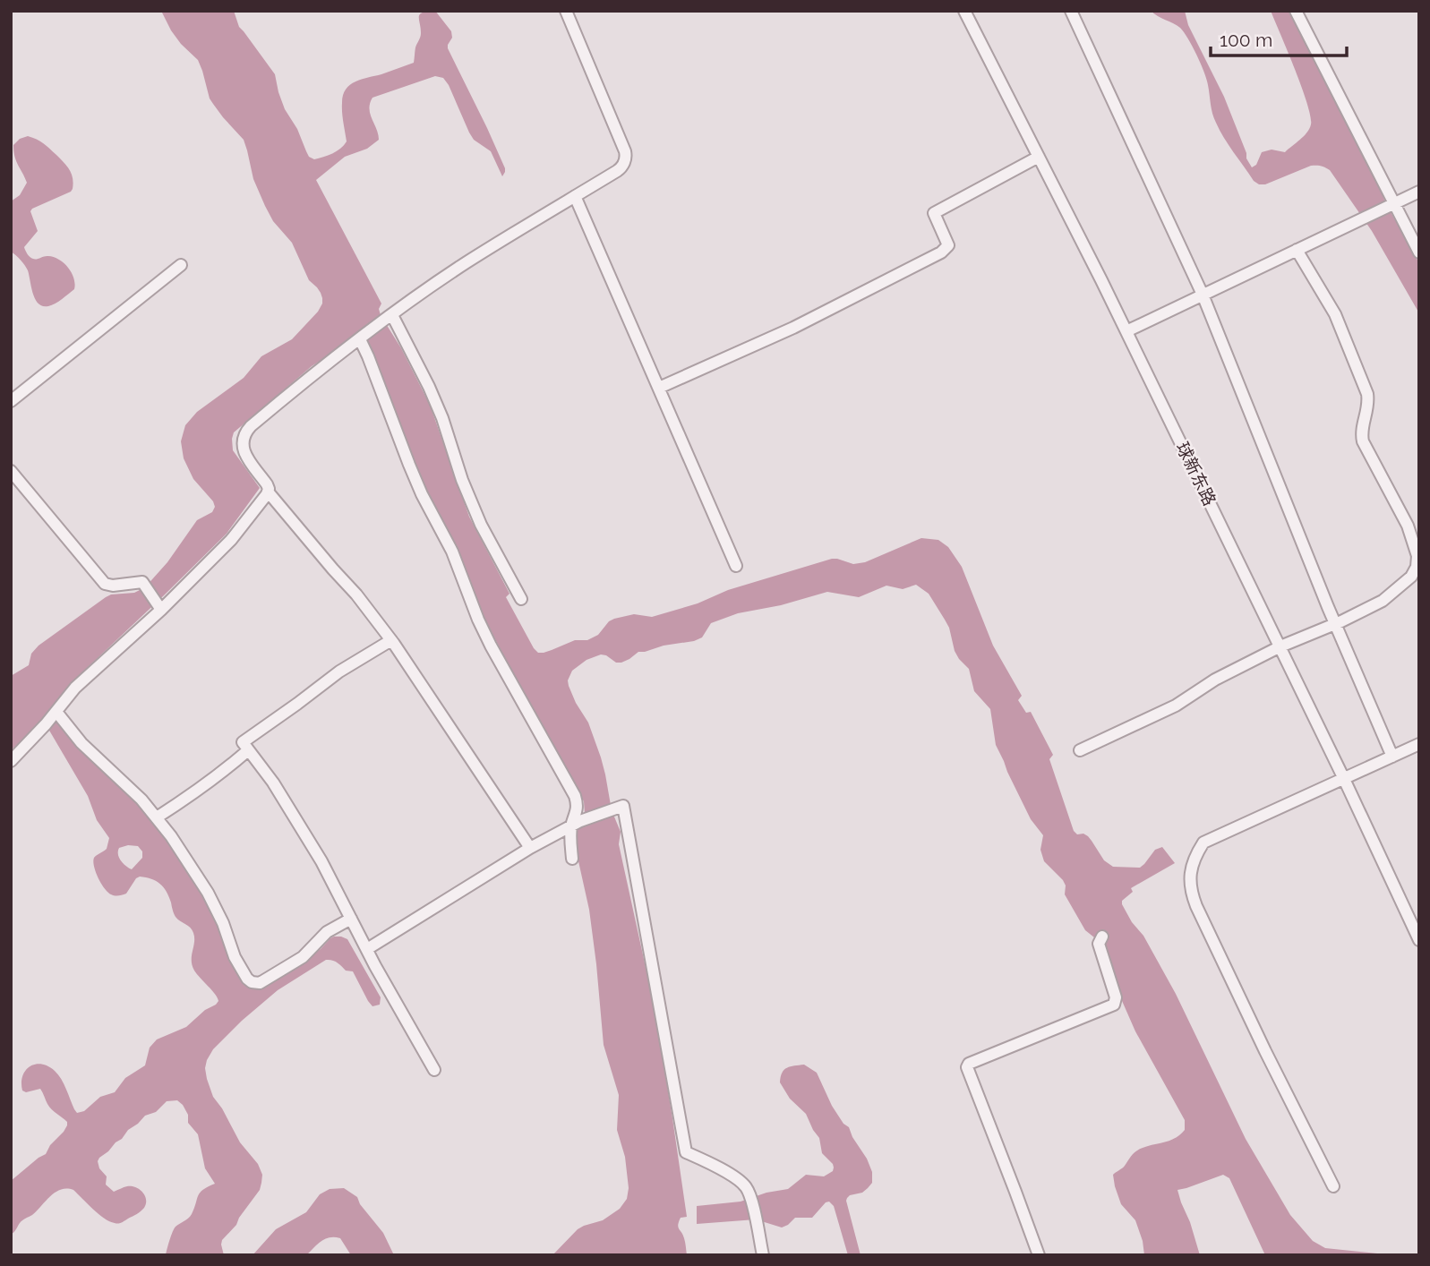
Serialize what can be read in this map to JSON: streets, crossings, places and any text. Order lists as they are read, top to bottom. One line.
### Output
{"streets":{"street":["球新东路"]},"scale_bar":"100 m"}
